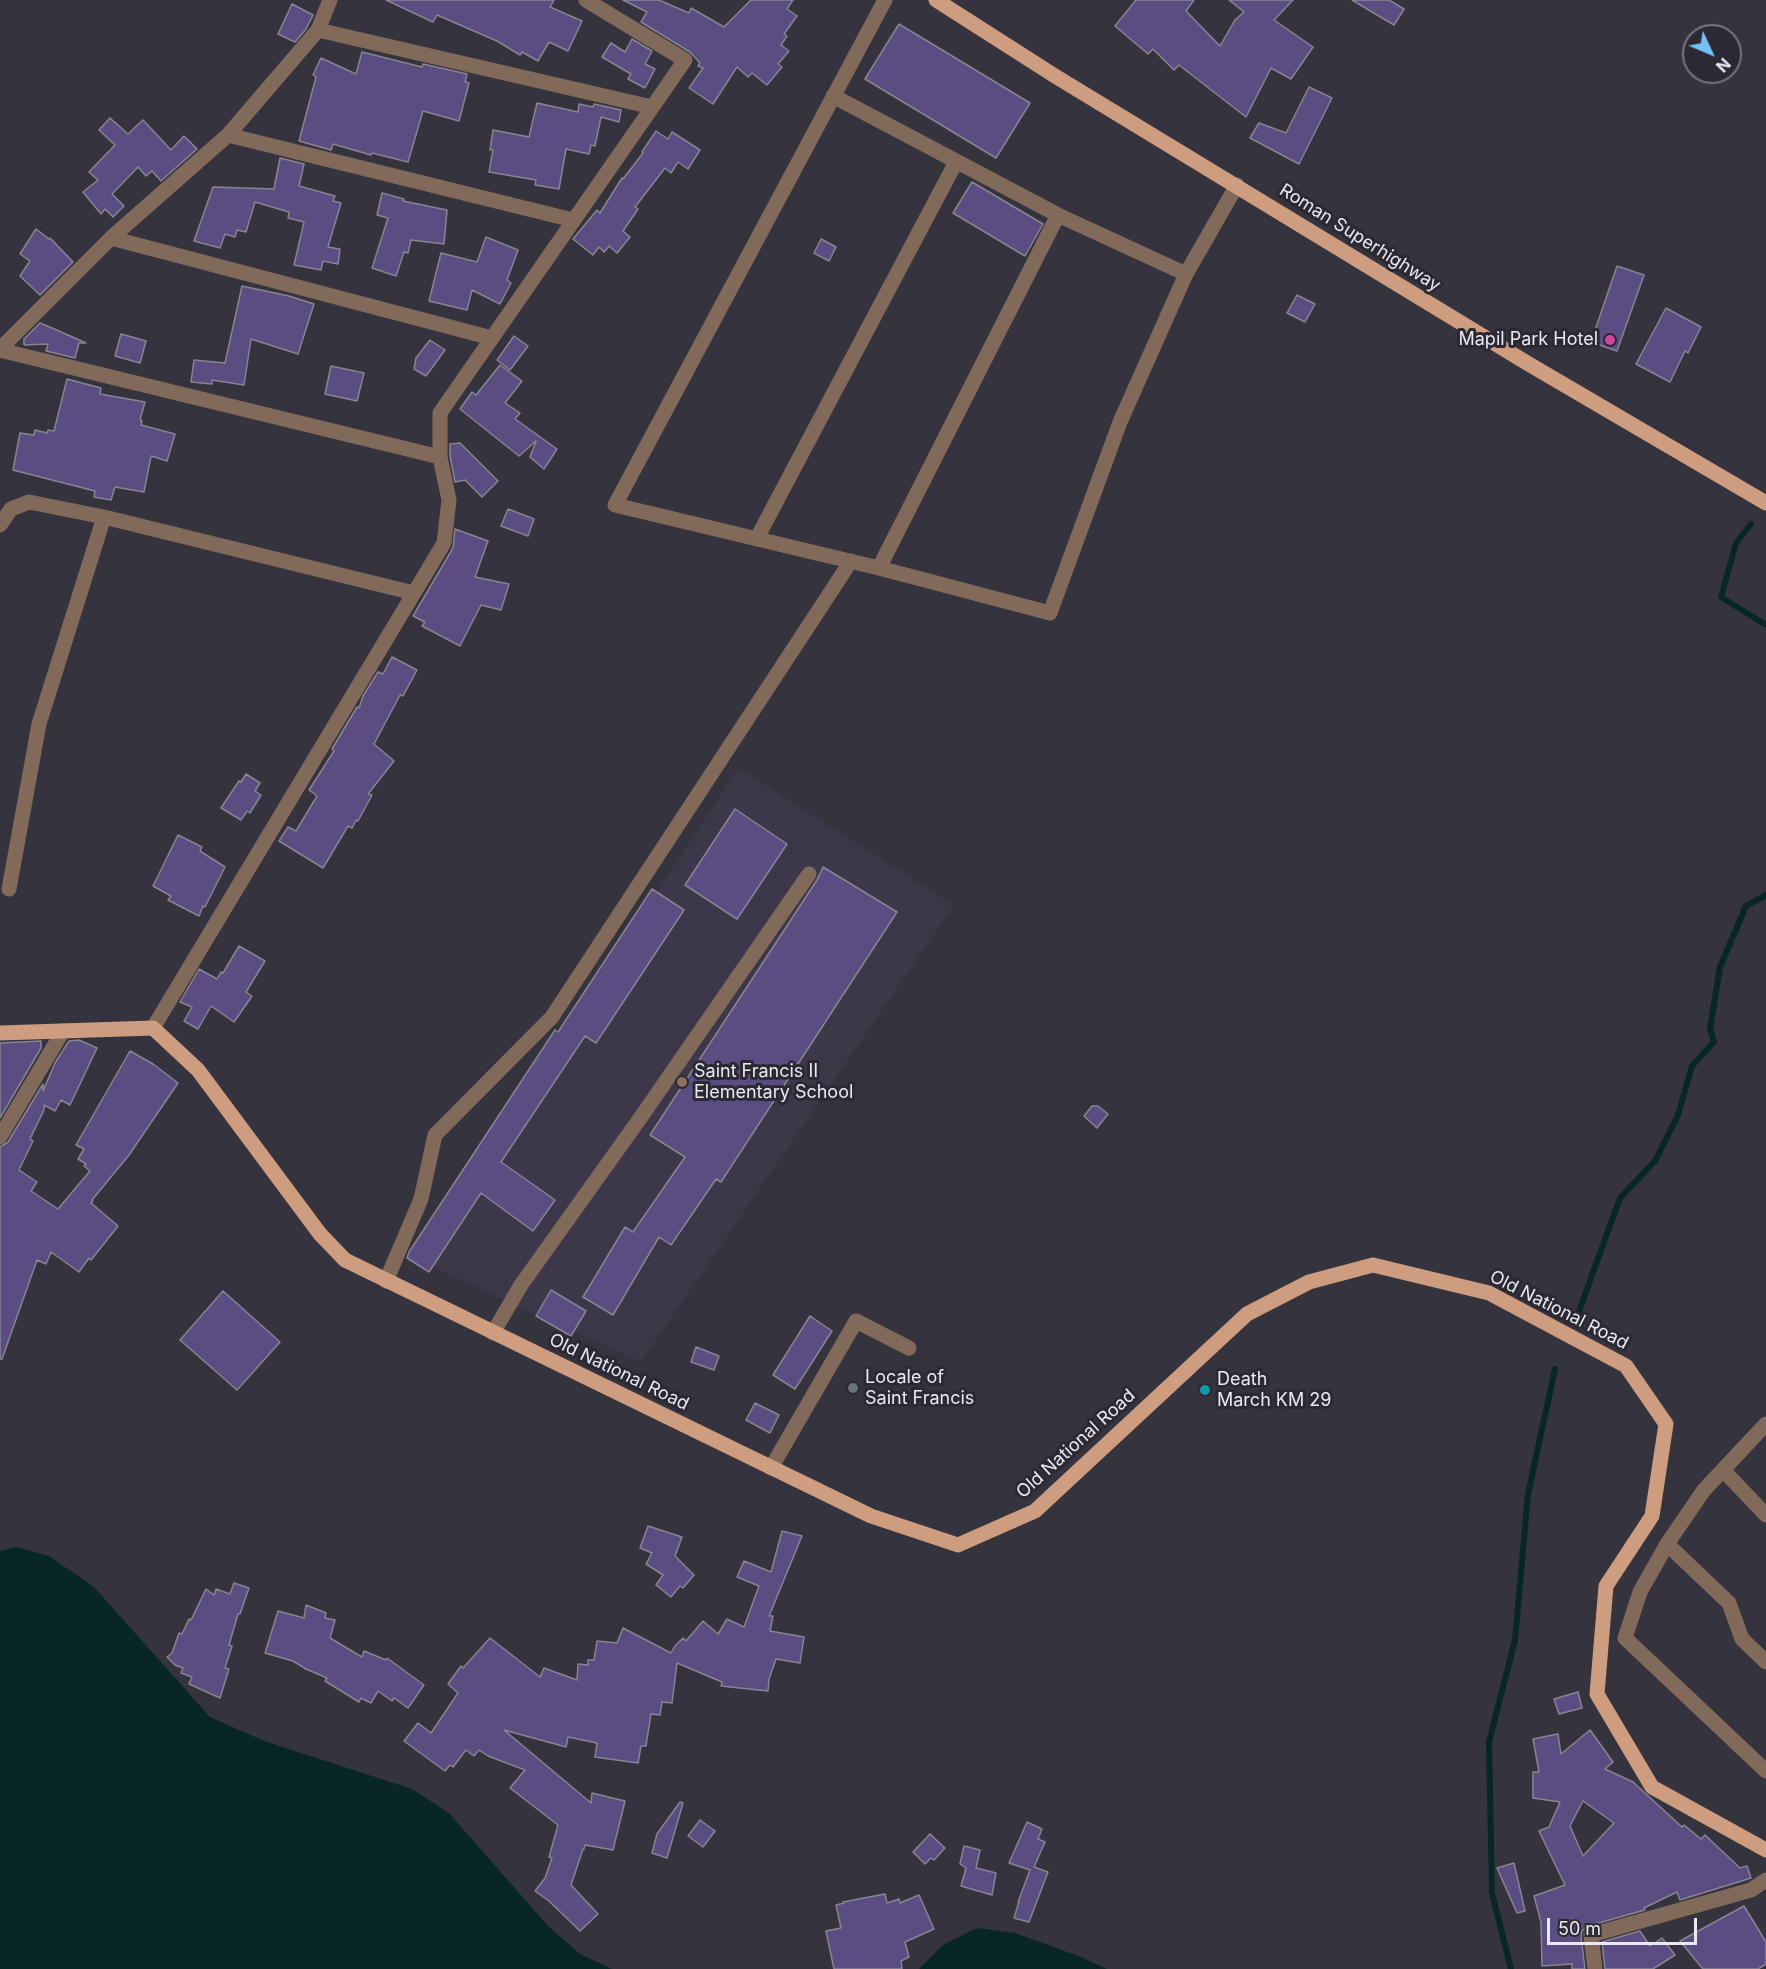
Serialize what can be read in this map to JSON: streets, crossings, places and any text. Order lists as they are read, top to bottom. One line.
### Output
{"streets":{"main road":["Roman Superhighway","Old National Road"]},"places":["Mapil Park Hotel","Saint Francis Ⅱ Elementary School","Locale of Saint Francis","Death March KM 29"],"scale_bar":"50 m","north":"bottom right"}
